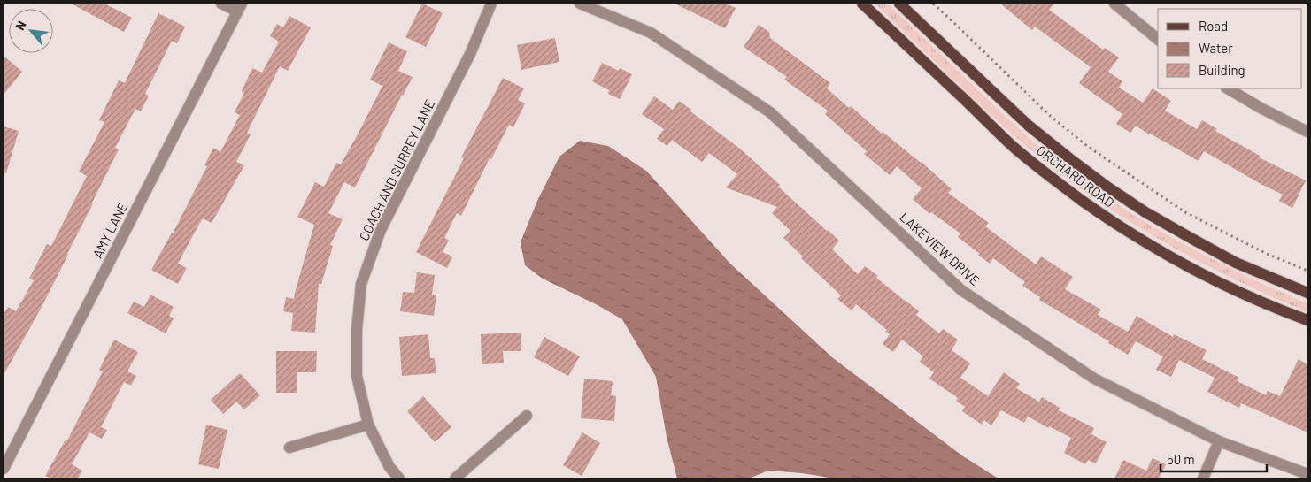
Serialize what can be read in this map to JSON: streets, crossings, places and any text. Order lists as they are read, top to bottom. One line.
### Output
{"streets":{"main road":["ORCHARD ROAD"],"street":["COACH AND SURREY LANE","AMY LANE","LAKEVIEW DRIVE"]},"legend":["Road","Water","Building"],"scale_bar":"50 m","north":"top left"}
